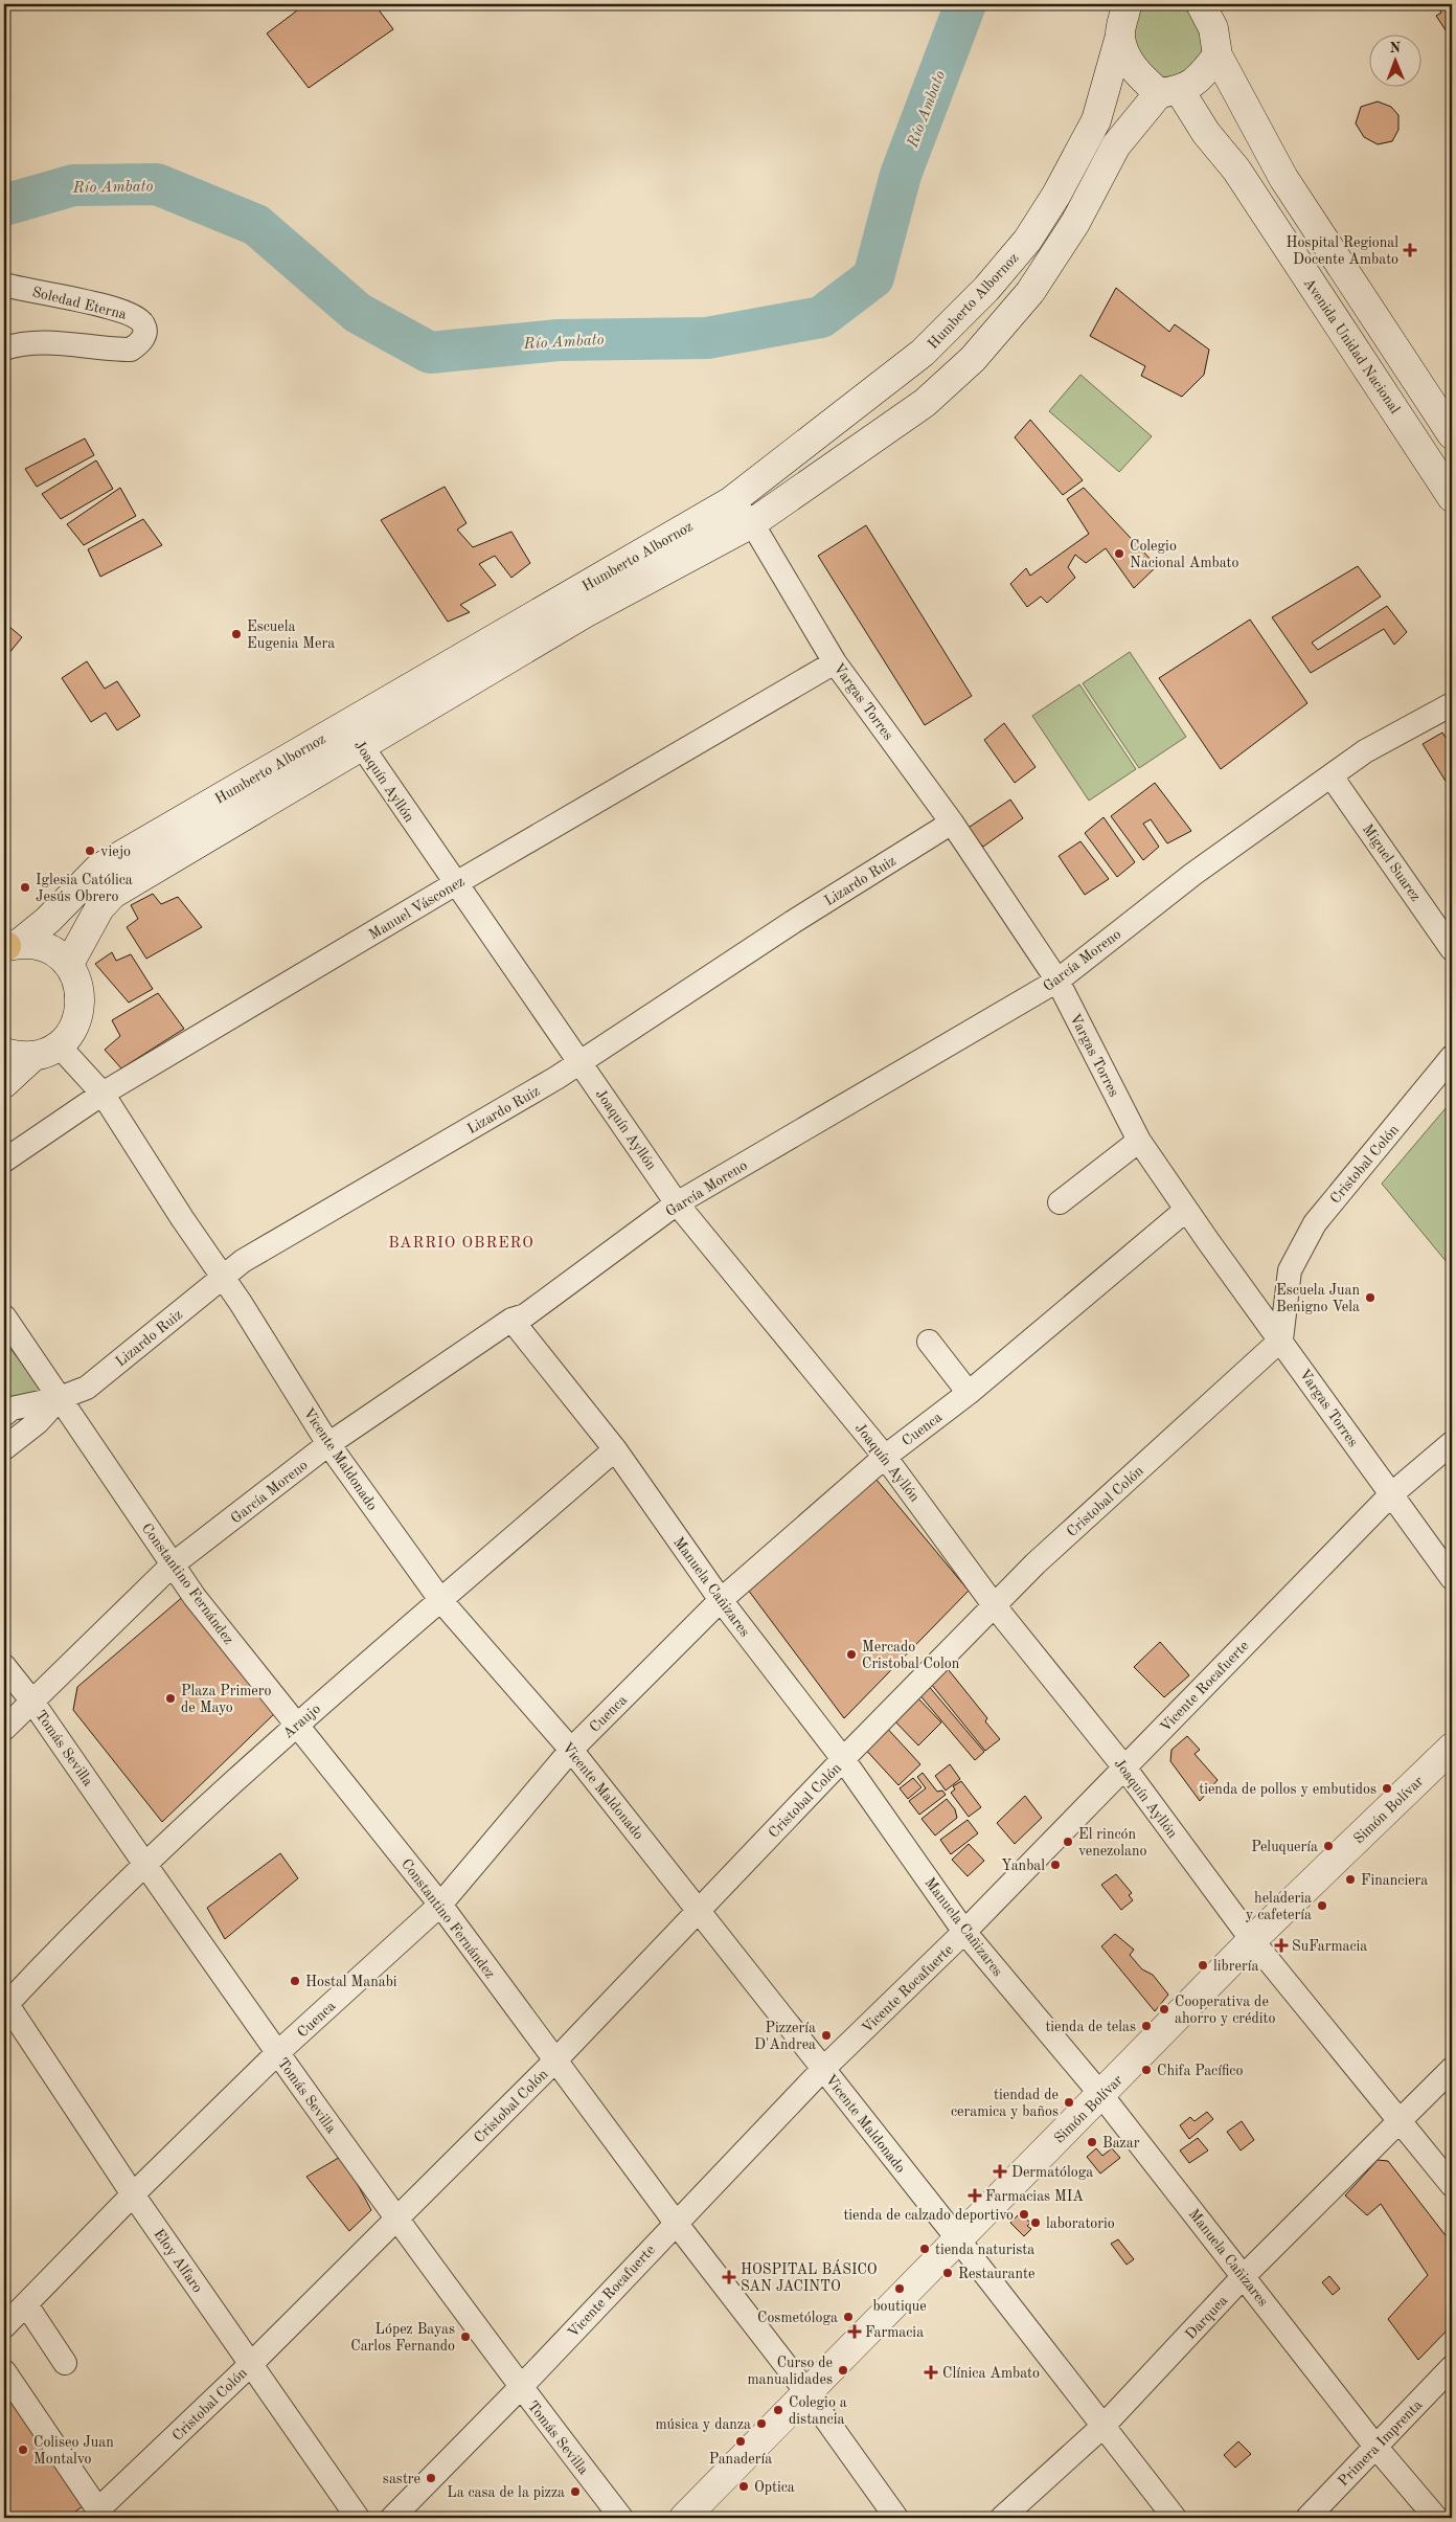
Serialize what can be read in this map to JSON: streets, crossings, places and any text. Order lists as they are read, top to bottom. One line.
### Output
{"streets":{"main road":["Humberto Albornoz","Avenida Unidad Nacional","Simón Bolívar"],"street":["Soledad Eterna","Vargas Torres","Joaquín Ayllón","Miguel Suarez","Lizardo Ruiz","Manuel Vásconez","García Moreno","Cristobal Colón","Cuenca","Vicente Maldonado","Constantino Fernández","Manuela Cañizares","Vicente Rocafuerte","Araujo","Tomás Sevilla","Eloy Alfaro","Darquea","Primera Imprenta"]},"crossings":[["Humberto Albornoz","Avenida Unidad Nacional"],["Humberto Albornoz","Vargas Torres"],["Humberto Albornoz","Joaquín Ayllón"],["Vargas Torres","Lizardo Ruiz"],["Vargas Torres","Manuel Vásconez"],["Vargas Torres","García Moreno"],["Vargas Torres","Cristobal Colón"],["Vargas Torres","Cuenca"],["Vargas Torres","Vicente Rocafuerte"],["Joaquín Ayllón","Lizardo Ruiz"],["Joaquín Ayllón","Manuel Vásconez"],["Joaquín Ayllón","García Moreno"],["Joaquín Ayllón","Cristobal Colón"],["Joaquín Ayllón","Cuenca"],["Joaquín Ayllón","Vicente Rocafuerte"],["Joaquín Ayllón","Simón Bolívar"],["Joaquín Ayllón","Darquea"],["Miguel Suarez","García Moreno"],["Lizardo Ruiz","Vicente Maldonado"],["Lizardo Ruiz","Constantino Fernández"],["Manuel Vásconez","Vicente Maldonado"],["García Moreno","Vicente Maldonado"],["García Moreno","Constantino Fernández"],["García Moreno","Manuela Cañizares"],["García Moreno","Tomás Sevilla"],["Cristobal Colón","Vicente Maldonado"],["Cristobal Colón","Constantino Fernández"],["Cristobal Colón","Manuela Cañizares"],["Cristobal Colón","Tomás Sevilla"],["Cristobal Colón","Eloy Alfaro"],["Cuenca","Vicente Maldonado"],["Cuenca","Constantino Fernández"],["Cuenca","Manuela Cañizares"],["Cuenca","Tomás Sevilla"],["Cuenca","Eloy Alfaro"],["Vicente Maldonado","Vicente Rocafuerte"],["Vicente Maldonado","Araujo"],["Vicente Maldonado","Simón Bolívar"],["Vicente Maldonado","Darquea"],["Constantino Fernández","Vicente Rocafuerte"],["Constantino Fernández","Araujo"],["Constantino Fernández","Simón Bolívar"],["Manuela Cañizares","Vicente Rocafuerte"],["Manuela Cañizares","Araujo"],["Manuela Cañizares","Simón Bolívar"],["Manuela Cañizares","Darquea"],["Manuela Cañizares","Primera Imprenta"],["Vicente Rocafuerte","Tomás Sevilla"],["Araujo","Tomás Sevilla"],["Araujo","Eloy Alfaro"]],"districts":["BARRIO OBRERO"],"water":["Río Ambato"],"places":{"health":["Hospital Regional Docente Ambato","SuFarmacia","Dermatóloga","Farmacias MIA","HOSPITAL BÁSICO SAN JACINTO","Farmacia","Clínica Ambato"],"other":["Colegio Nacional Ambato","Escuela Eugenia Mera","viejo","Iglesia Católica Jesús Obrero","Escuela Juan Benigno Vela","Mercado Cristobal Colon","Plaza Primero de Mayo","tienda de pollos y embutidos","El rincón venezolano","Peluquería","Yanbal","Financiera","heladeria y cafetería","librería","Hostal Manabi","Cooperativa de ahorro y crédito","tienda de telas","Pizzería D'Andrea","Chifa Pacífico","tiendad de ceramica y baños","Bazar","tienda de calzado deportivo","laboratorio","tienda naturista","Restaurante","boutique","Cosmetóloga","López Bayas Carlos Fernando","Curso de manualidades","Colegio a distancia","música y danza","Panadería","Coliseo Juan Montalvo","sastre","Optica","La casa de la pizza"]},"north":"top"}
